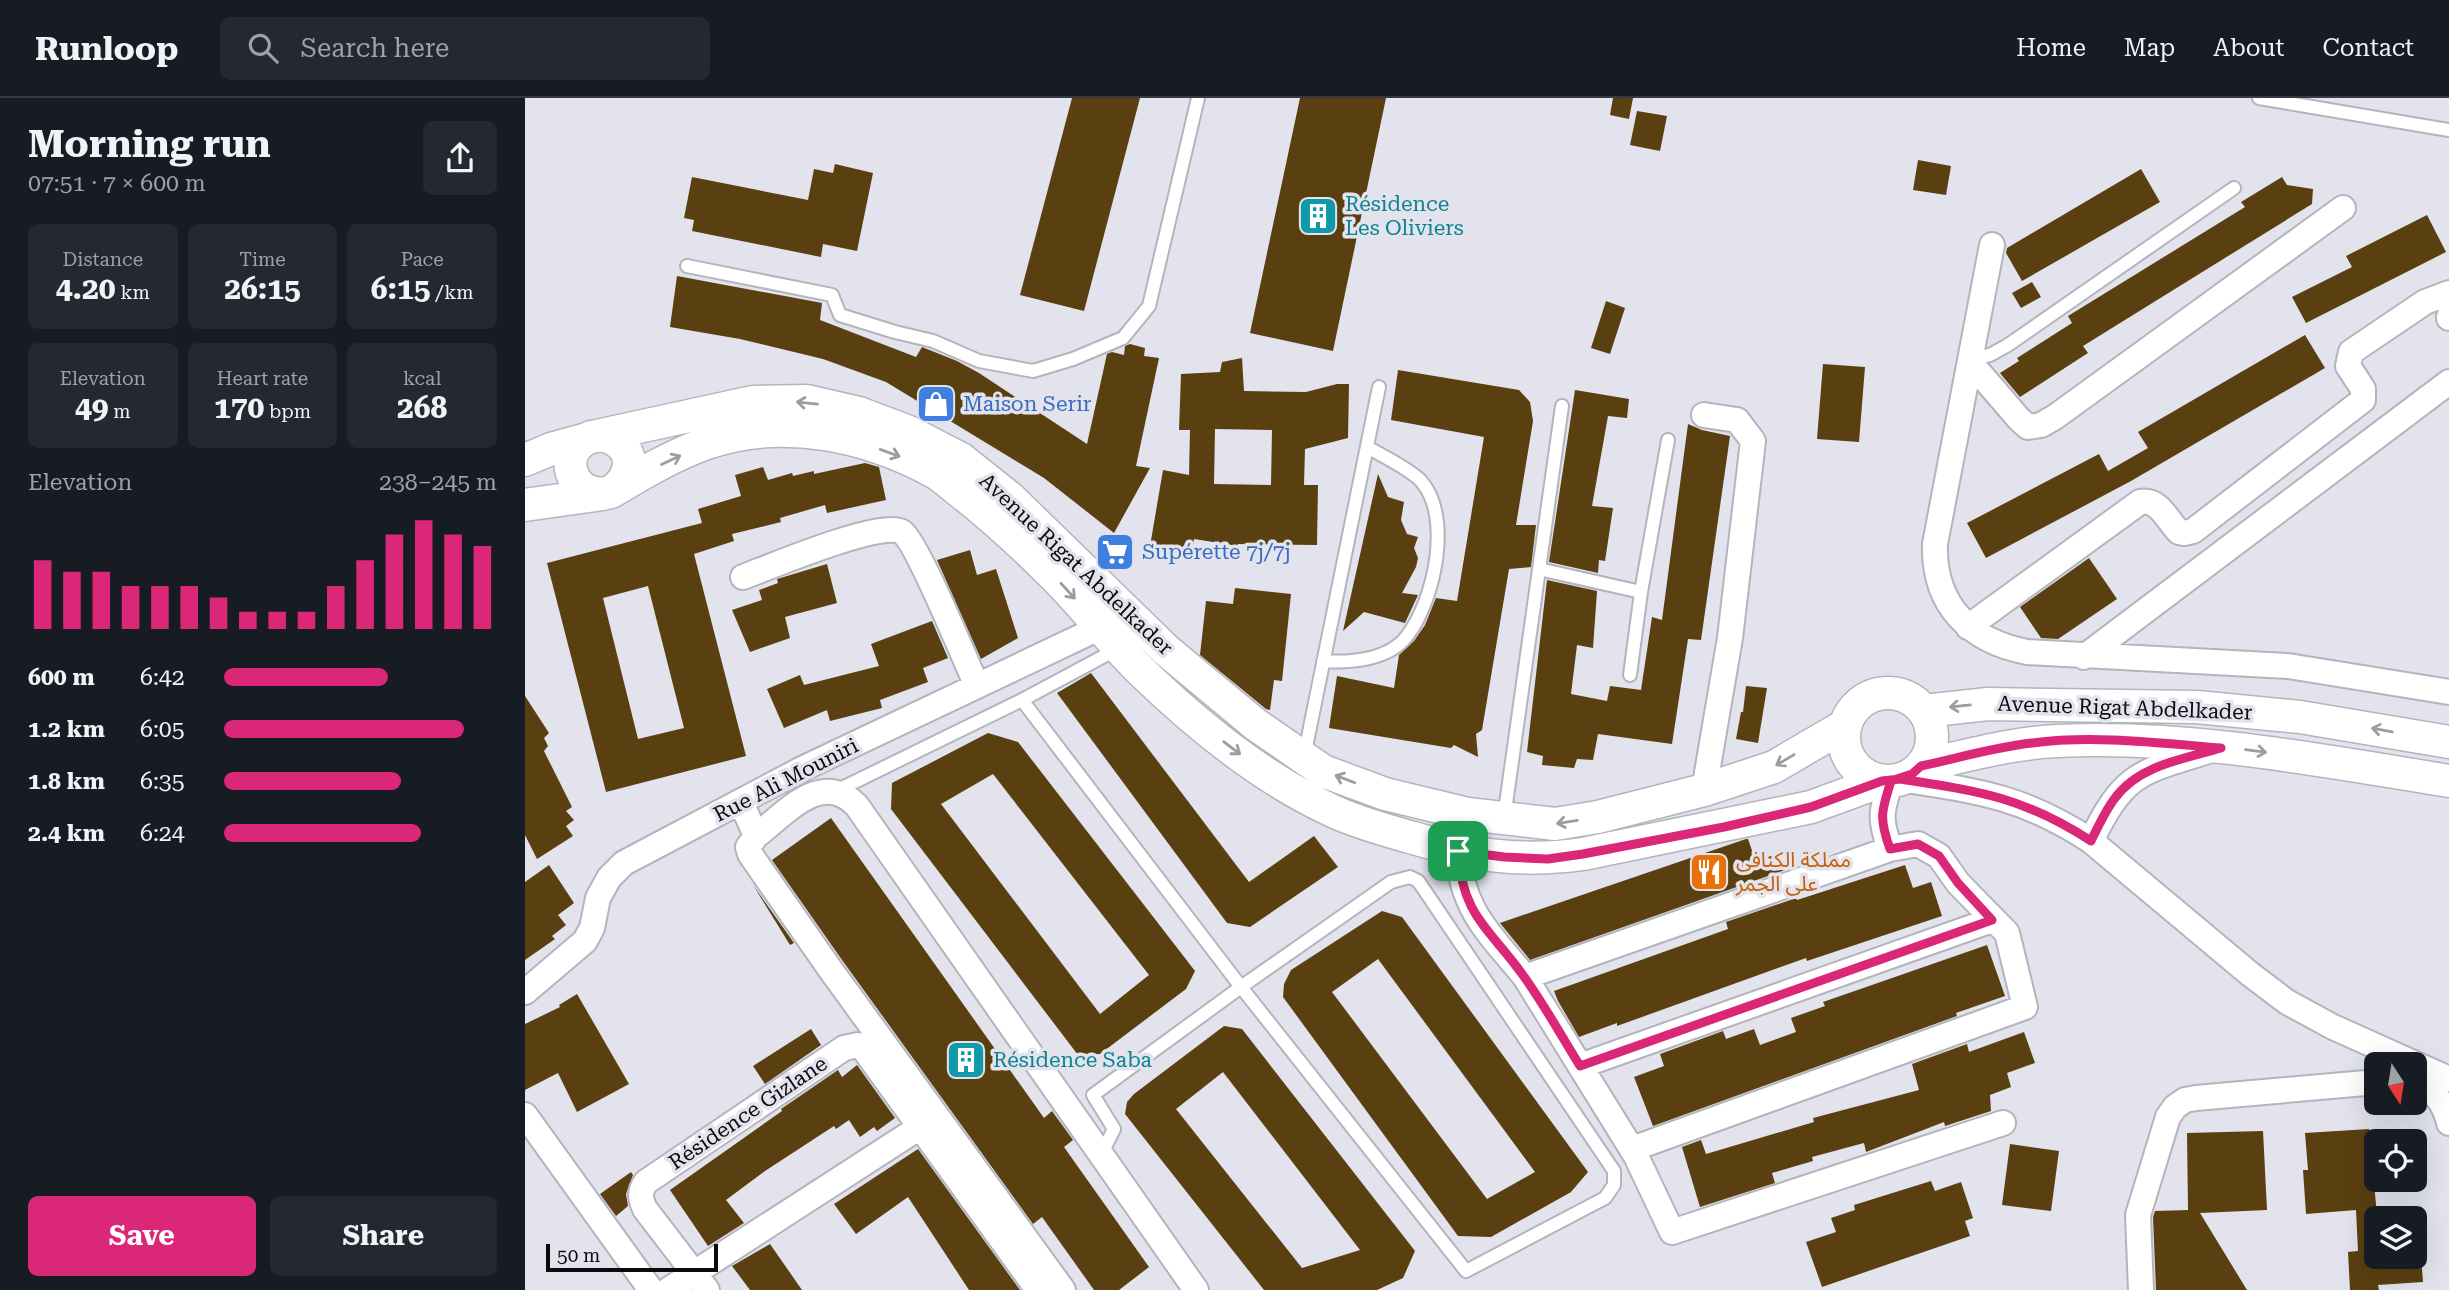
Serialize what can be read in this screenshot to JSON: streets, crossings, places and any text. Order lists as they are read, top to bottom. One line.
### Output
{"streets":{"street":["Avenue Rigat Abdelkader","Rue Ali Mouniri","Résidence Gizlane"]},"places":{"building":["Résidence Les Oliviers","Résidence Saba"],"shop":["Maison Serir"],"supermarket":["Supérette 7j/7j"],"restaurant":["مملكة الكنافى على الجمر"]},"scale_bar":"50 m","north":"bottom","page":{"header":"Runloop","search":"Search here","nav":["Home","Map","About","Contact"],"heading":["Morning run","07:51 · 7 × 600 m"],"stats":[["Distance","4.20 km"],["Time","26:15"],["Pace","6:15 /km"],["Elevation","49 m"],["Heart rate","170 bpm"],["kcal","268"]],"chart":["Elevation","238–245 m"],"list":[{"name":"600 m","note":"6:42"},{"name":"1.2 km","note":"6:05"},{"name":"1.8 km","note":"6:35"},{"name":"2.4 km","note":"6:24"}],"buttons":["Save","Share"],"scale":"50 m"}}
